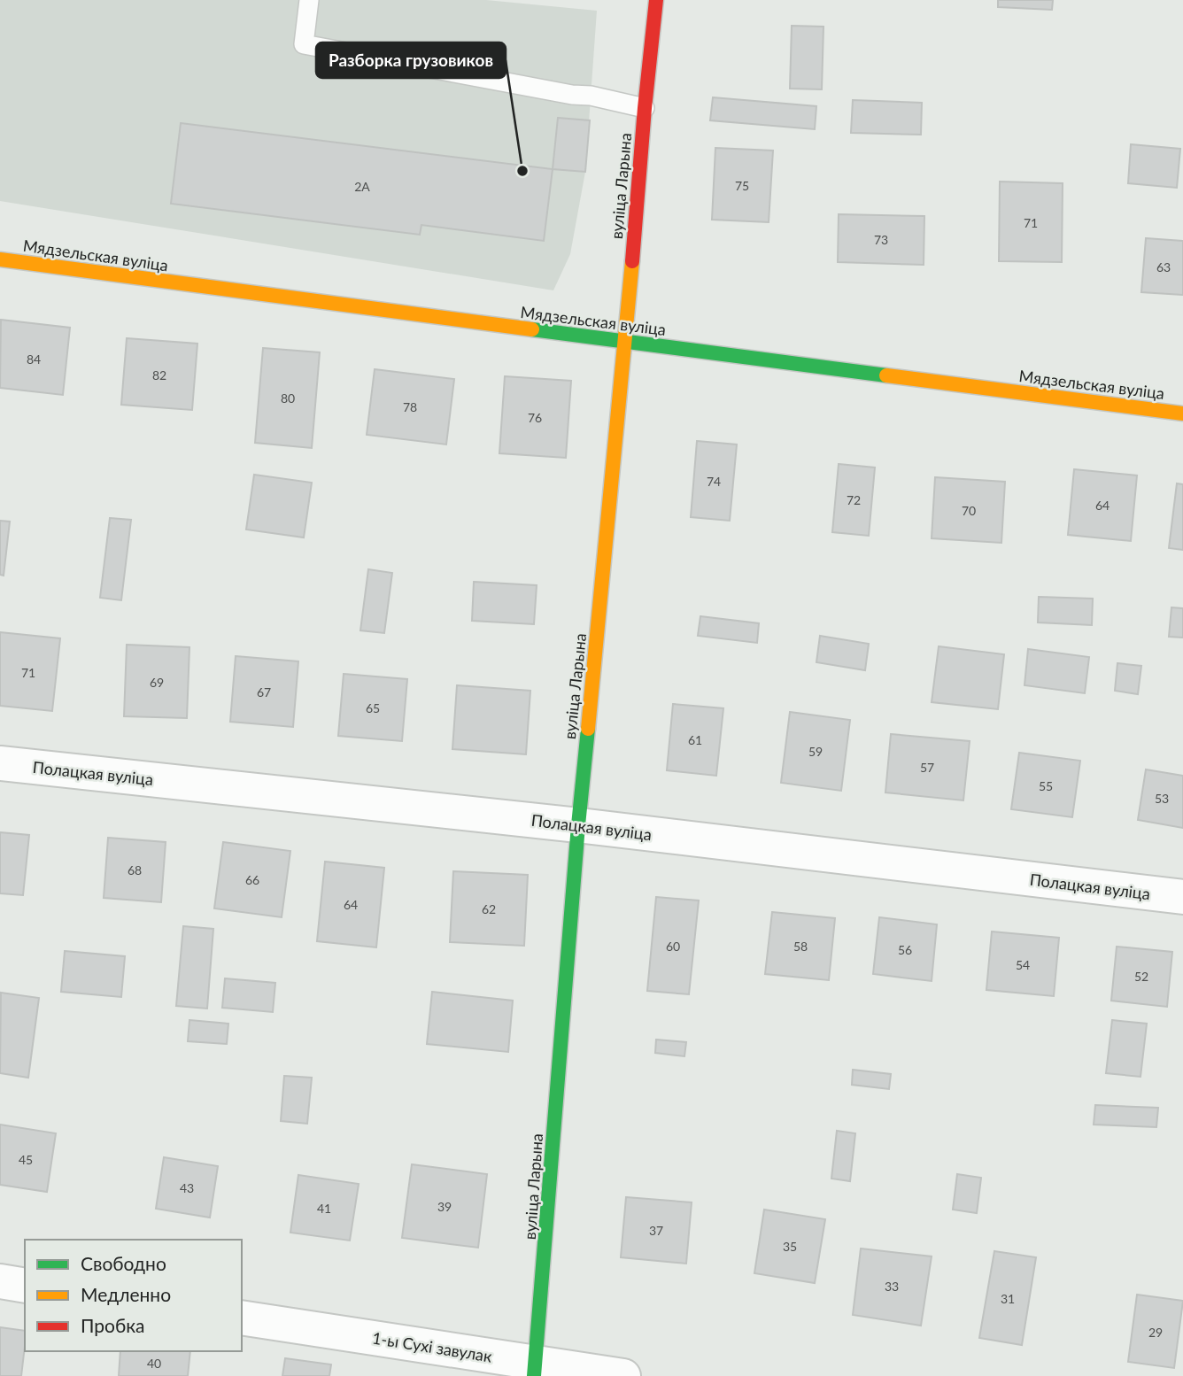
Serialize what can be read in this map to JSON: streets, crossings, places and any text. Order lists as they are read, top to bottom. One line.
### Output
{"streets":{"street":["вуліца Ларына","Мядзельская вуліца","Полацкая вуліца","1-ы Сухі завулак"]},"crossings":[["вуліца Ларына","Мядзельская вуліца"],["вуліца Ларына","Полацкая вуліца"],["вуліца Ларына","1-ы Сухі завулак"]],"places":["Разборка грузовиков"],"house_numbers":["75","2А","71","73","63","84","82","80","78","76","74","72","64","70","71","69","67","65","61","59","57","55","53","68","66","64","62","60","58","56","54","52","45","43","39","41","37","35","33","31","29","40"],"legend":["Свободно","Медленно","Пробка"]}
